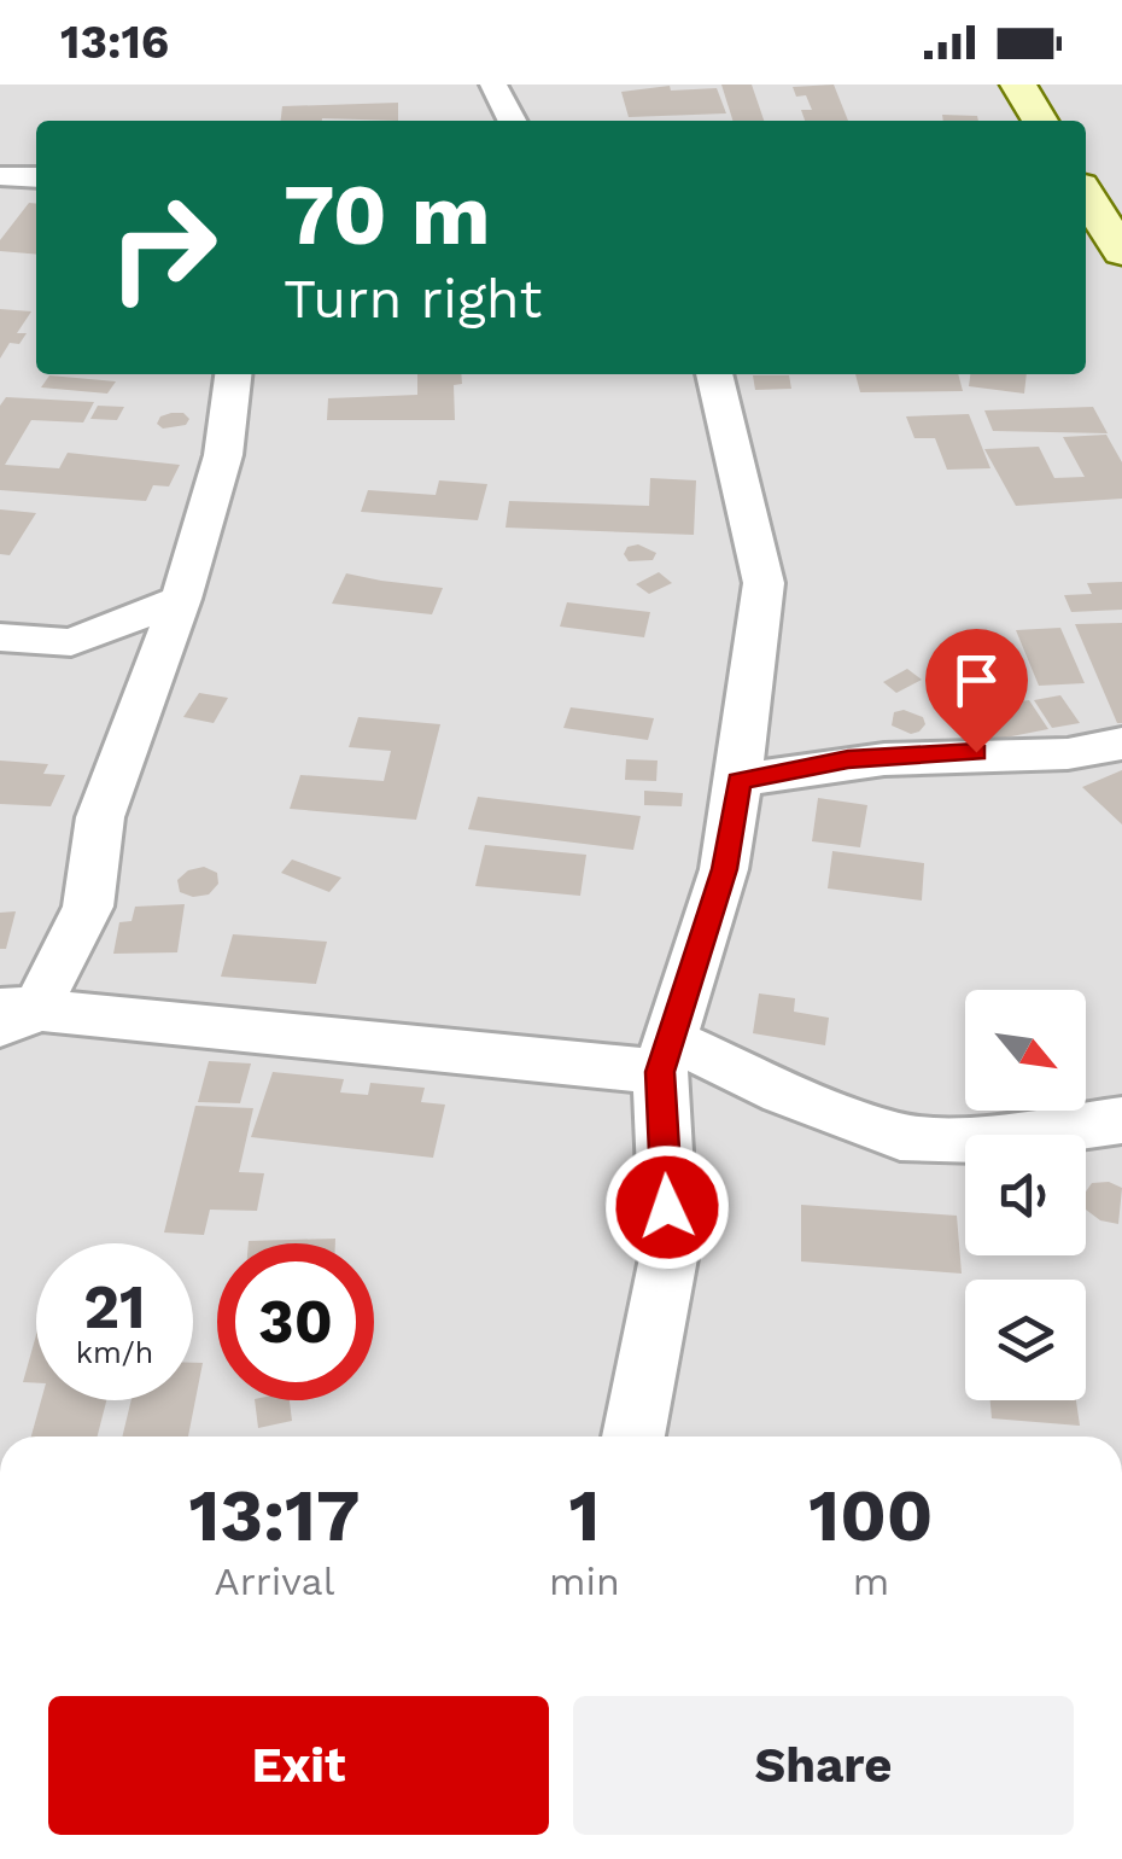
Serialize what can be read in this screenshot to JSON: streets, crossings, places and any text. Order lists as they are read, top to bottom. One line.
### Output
{"north":"bottom right","page":{"status":"13:16","turn":["70 m","Turn right"],"speed":"21 km/h","limit":"30","eta":["13:17","Arrival","1","min","100","m"],"buttons":["Exit","Share"]}}
